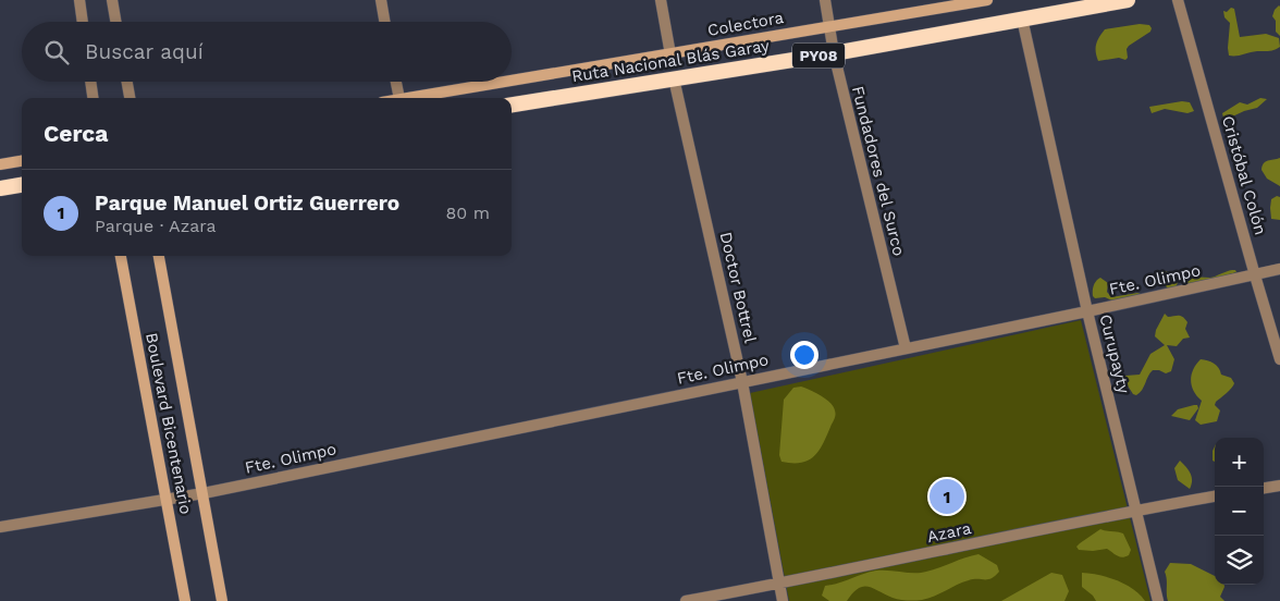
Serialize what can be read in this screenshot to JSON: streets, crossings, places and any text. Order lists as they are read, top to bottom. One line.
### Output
{"streets":{"highway":["PY08","Ruta Nacional Blás Garay"],"main road":["Colectora","Boulevard Bicentenario"],"street":["Fundadores del Surco","Cristóbal Colón","Fte. Olimpo","Doctor Bottrel","Curupayty","Azara"]},"crossings":[["Colectora","Fundadores del Surco"],["Ruta Nacional Blás Garay","Fundadores del Surco"],["Ruta Nacional Blás Garay","Doctor Bottrel"],["Ruta Nacional Blás Garay","Curupayty"],["Fundadores del Surco","Fte. Olimpo"],["Cristóbal Colón","Fte. Olimpo"],["Fte. Olimpo","Doctor Bottrel"],["Fte. Olimpo","Curupayty"],["Fte. Olimpo","Boulevard Bicentenario"],["Doctor Bottrel","Azara"],["Curupayty","Azara"]],"page":{"search":"Buscar aquí","heading":"Cerca","list":[{"mark":"1","name":"Parque Manuel Ortiz Guerrero","note":"Parque · Azara","value":"80 m"}],"map_buttons":["+","−"],"pins":"1"}}
